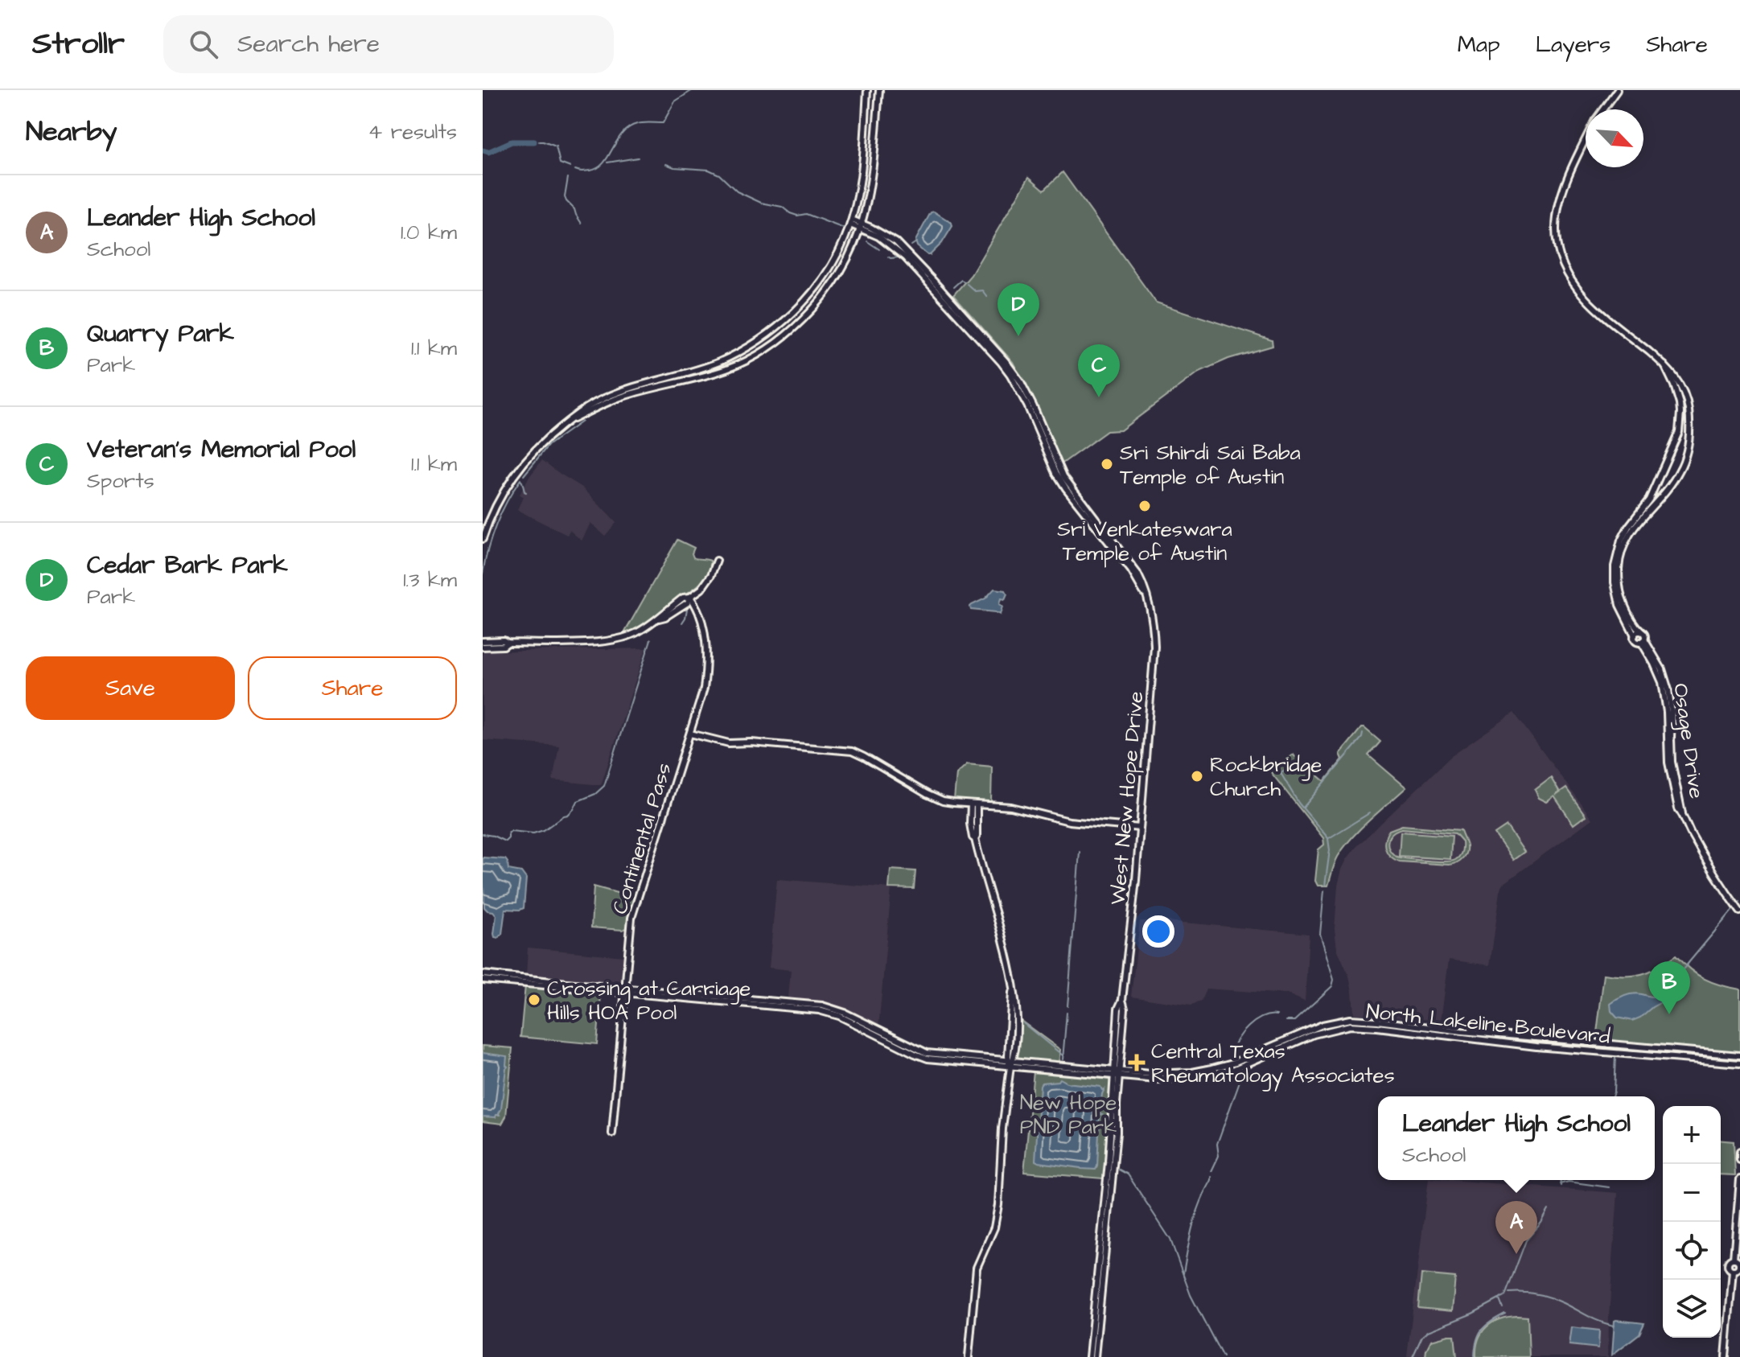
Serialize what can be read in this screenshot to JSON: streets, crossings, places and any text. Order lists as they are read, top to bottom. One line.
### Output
{"streets":{"main road":["Osage Drive","West New Hope Drive","Continental Pass","North Lakeline Boulevard"]},"crossings":[["West New Hope Drive","North Lakeline Boulevard"],["Continental Pass","North Lakeline Boulevard"]],"parks":["New Hope PND Park"],"places":{"other":["Sri Shirdi Sai Baba Temple of Austin","Sri Venkateswara Temple of Austin","Rockbridge Church","Crossing at Carriage Hills HOA Pool"],"health":["Central Texas Rheumatology Associates"]},"north":"bottom right","page":{"header":"Strollr","search":"Search here","nav":["Map","Layers","Share"],"heading":["Nearby","4 results"],"list":[{"mark":"A","name":"Leander High School","note":"School","value":"1.0 km"},{"mark":"B","name":"Quarry Park","note":"Park","value":"1.1 km"},{"mark":"C","name":"Veteran's Memorial Pool","note":"Sports","value":"1.1 km"},{"mark":"D","name":"Cedar Bark Park","note":"Park","value":"1.3 km"}],"pins":["D","C","B","A"],"buttons":["Save","Share"],"popup":["Leander High School","School"],"map_buttons":["+","−"]}}
